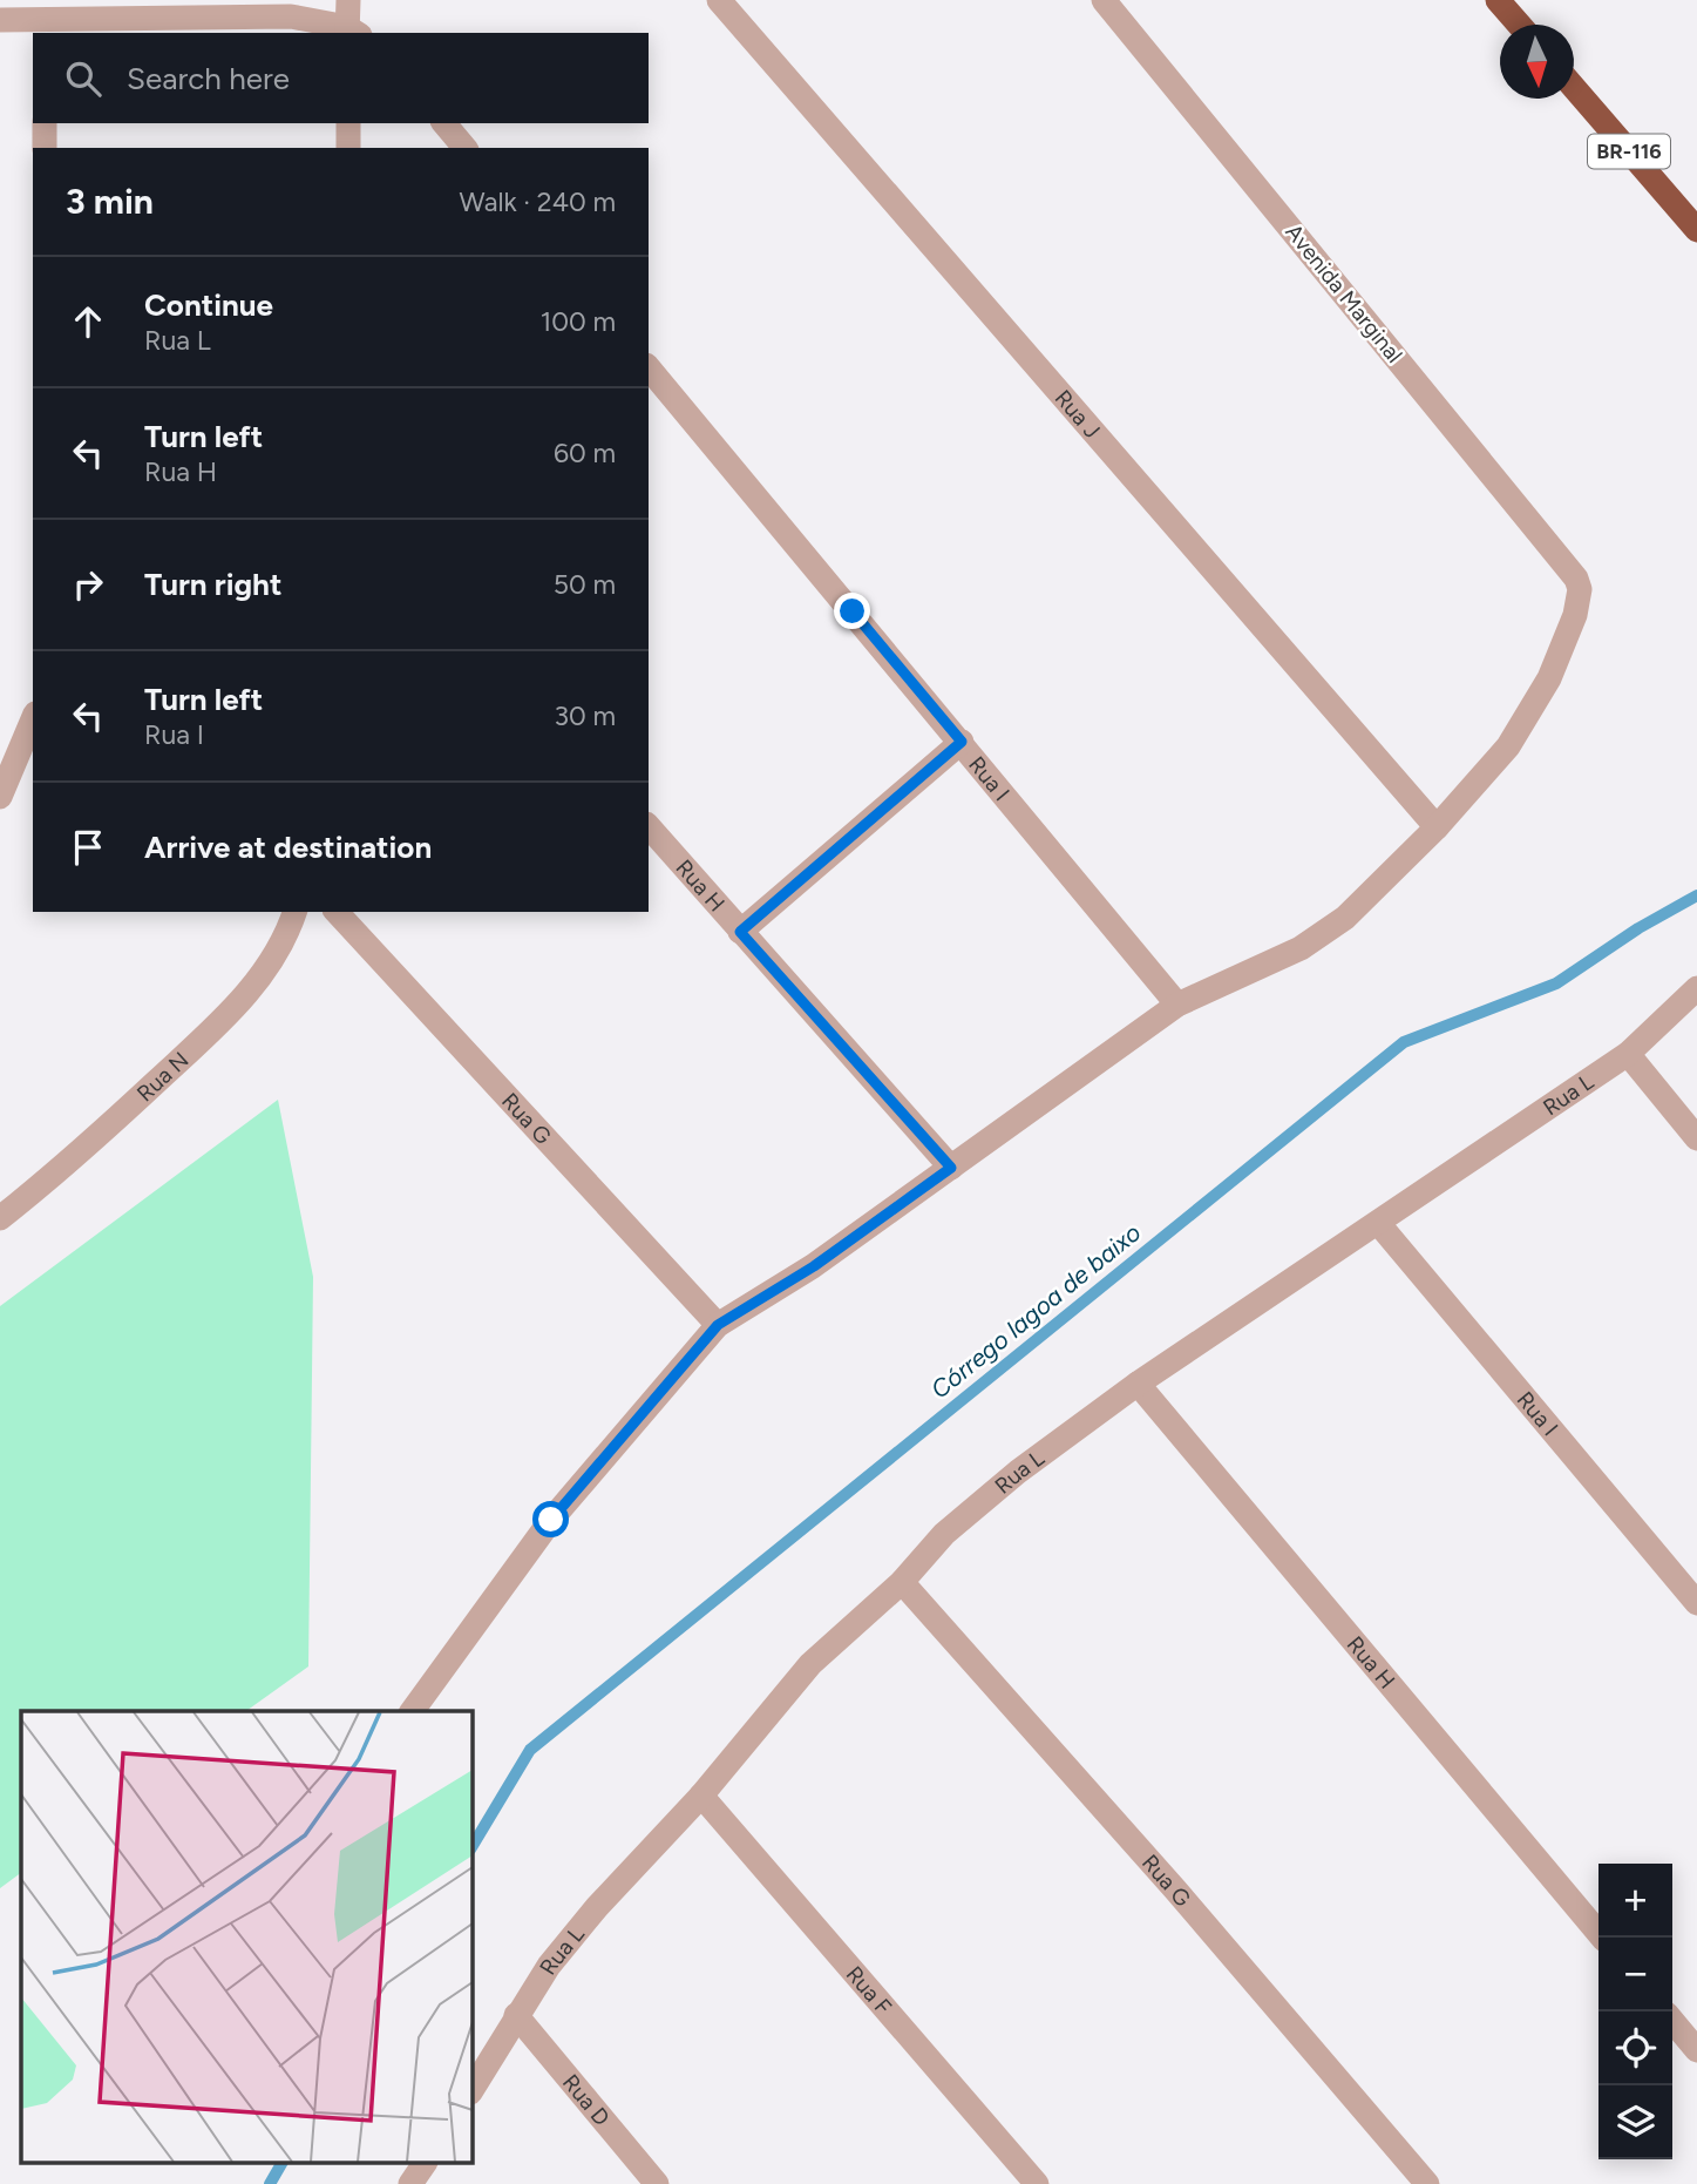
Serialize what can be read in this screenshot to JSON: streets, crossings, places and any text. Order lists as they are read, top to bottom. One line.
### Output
{"streets":{"highway":["BR-116"],"street":["Avenida Marginal","Rua J","Rua I","Rua H","Rua N","Rua L","Rua G","Rua F","Rua D"]},"crossings":[["Avenida Marginal","Rua J"],["Rua I","Rua L"],["Rua H","Rua L"],["Rua L","Rua G"],["Rua L","Rua F"],["Rua L","Rua D"]],"water":["Córrego lagoa de baixo"],"north":"bottom","page":{"search":"Search here","heading":["3 min","Walk · 240 m"],"list":[["Continue","Rua L","100 m"],["Turn left","Rua H","60 m"],["Turn right","50 m"],["Turn left","Rua I","30 m"],"Arrive at destination"],"map_buttons":["+","−"]}}
